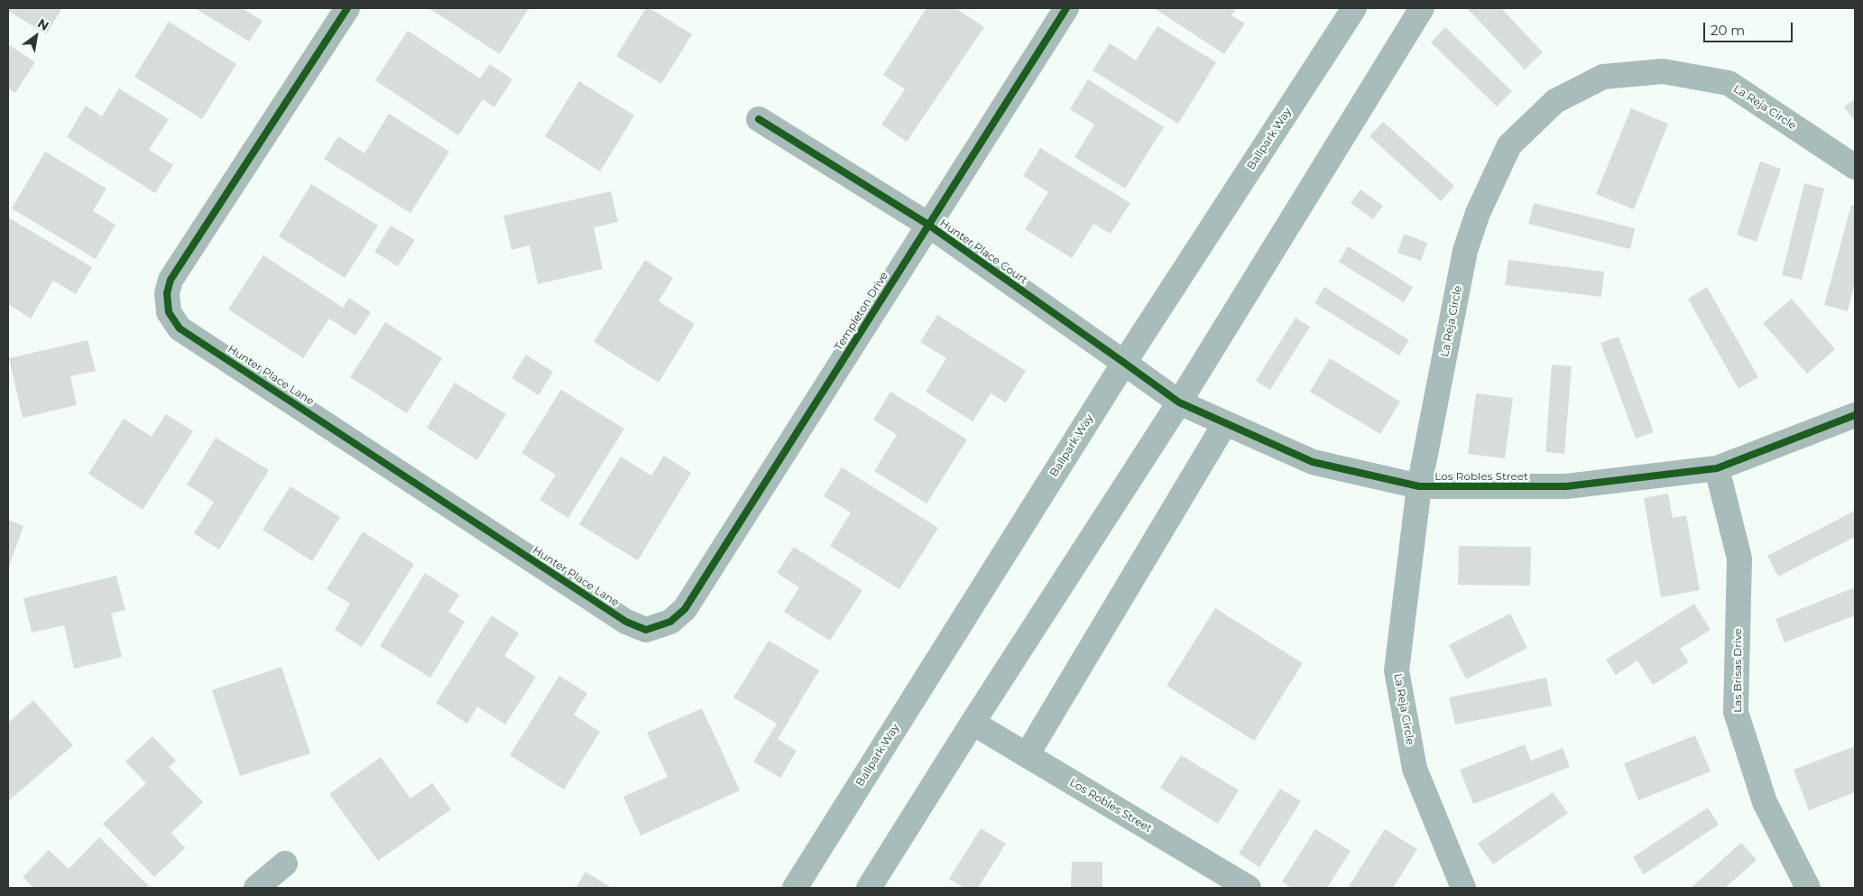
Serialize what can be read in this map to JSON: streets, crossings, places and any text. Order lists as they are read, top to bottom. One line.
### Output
{"streets":{"street":["La Reja Circle","Ballpark Way","Hunter Place Court","Templeton Drive","Hunter Place Lane","Los Robles Street","Las Brisas Drive"]},"crossings":[["La Reja Circle","Los Robles Street"],["Ballpark Way","Hunter Place Court"],["Ballpark Way","Los Robles Street"],["Hunter Place Court","Templeton Drive"],["Hunter Place Court","Los Robles Street"],["Templeton Drive","Hunter Place Lane"],["Los Robles Street","Las Brisas Drive"]],"scale_bar":"20 m","north":"top right"}
